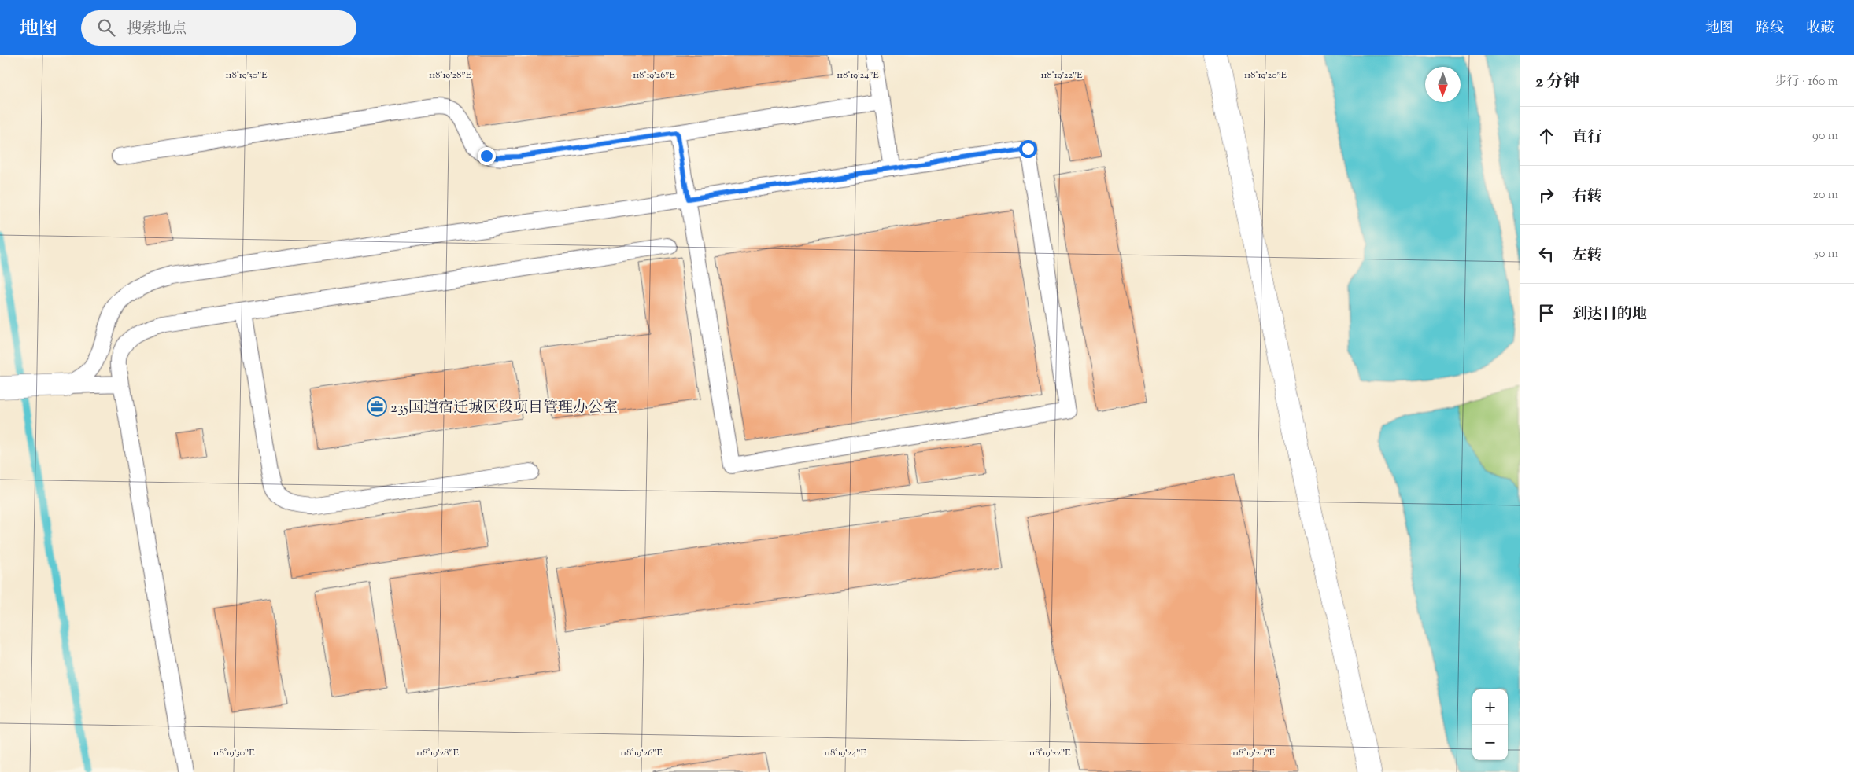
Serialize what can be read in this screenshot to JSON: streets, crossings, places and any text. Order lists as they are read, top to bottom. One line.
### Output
{"places":{"office":["235国道宿迁城区段项目管理办公室"]},"north":"bottom","page":{"header":"地图","search":"搜索地点","nav":["地图","路线","收藏"],"heading":["2 分钟","步行 · 160 m"],"list":[["直行","90 m"],["右转","20 m"],["左转","50 m"],"到达目的地"],"map_buttons":["+","−"]},"coordinates":["118°19'30\"E","118°19'28\"E","118°19'26\"E","118°19'24\"E","118°19'22\"E","118°19'20\"E"]}
